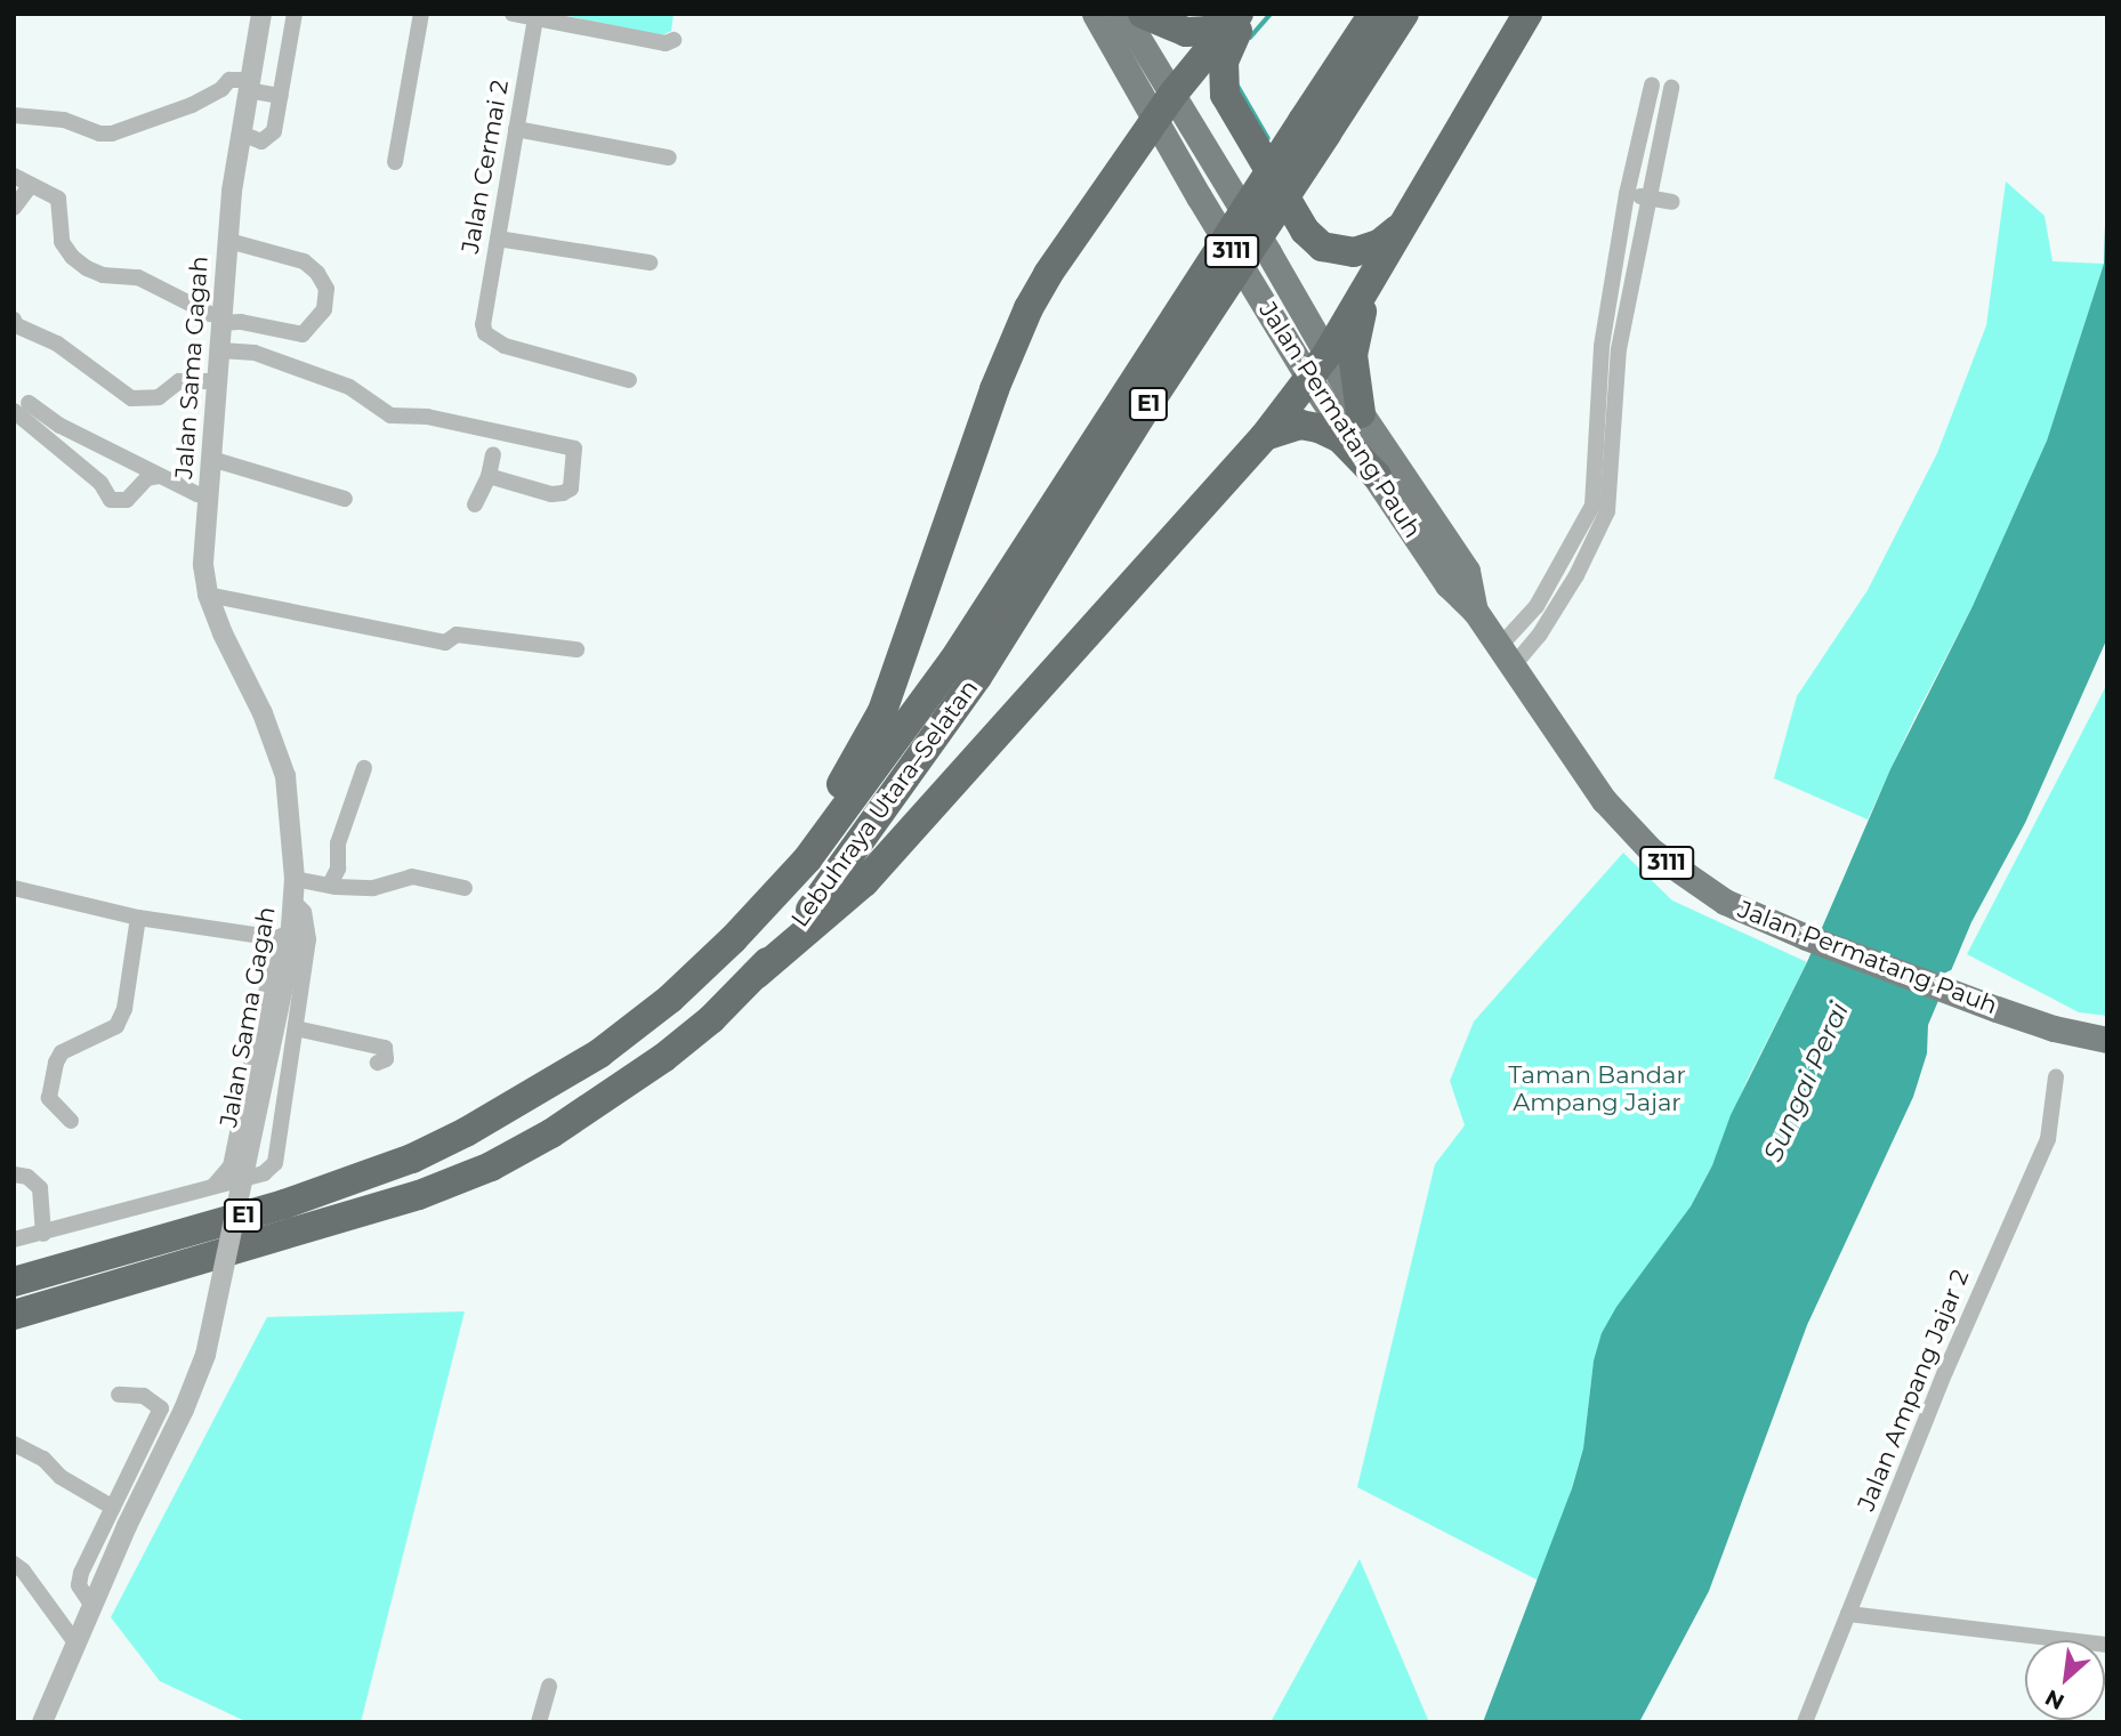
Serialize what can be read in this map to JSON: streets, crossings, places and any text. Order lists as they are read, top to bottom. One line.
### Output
{"streets":{"highway":["E1","Lebuhraya Utara–Selatan"],"main road":["3111","Jalan Permatang Pauh"],"street":["Jalan Cermai 2","Jalan Sama Gagah","Jalan Ampang Jajar 2"]},"water":["Sungai Perai"],"parks":["Taman Bandar Ampang Jajar"],"north":"bottom left"}
